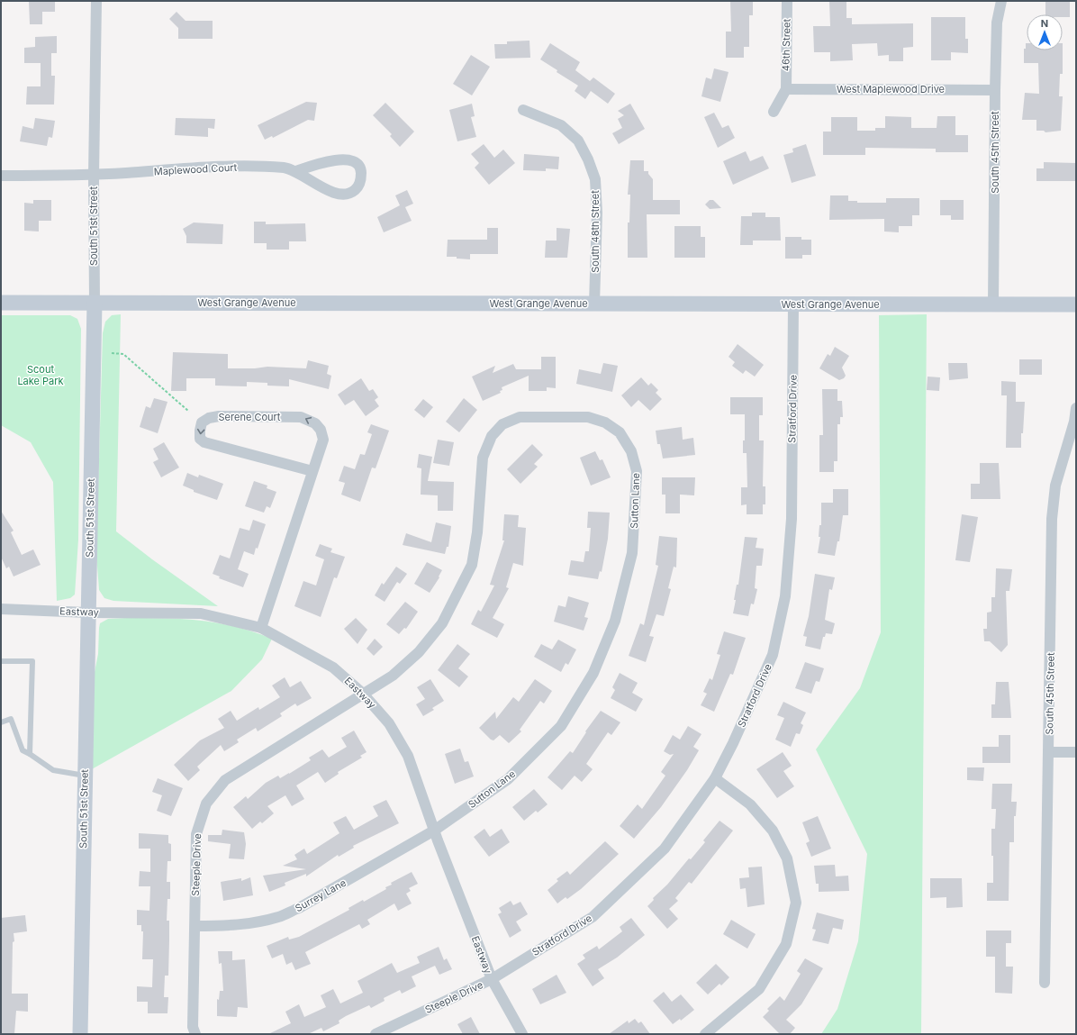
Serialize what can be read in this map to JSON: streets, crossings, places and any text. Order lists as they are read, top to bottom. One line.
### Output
{"streets":{"street":["46th Street","West Maplewood Drive","South 45th Street","Maplewood Court","South 51st Street","South 48th Street","West Grange Avenue","Stratford Drive","Serene Court","Sutton Lane","Eastway","Steeple Drive","Surrey Lane"]},"crossings":[["46th Street","West Maplewood Drive"],["West Maplewood Drive","South 45th Street"],["South 45th Street","West Grange Avenue"],["Maplewood Court","South 51st Street"],["South 51st Street","West Grange Avenue"],["South 51st Street","Eastway"],["South 48th Street","West Grange Avenue"],["West Grange Avenue","Stratford Drive"],["Stratford Drive","Eastway"],["Stratford Drive","Steeple Drive"],["Serene Court","Eastway"],["Sutton Lane","Eastway"],["Sutton Lane","Steeple Drive"],["Sutton Lane","Surrey Lane"],["Eastway","Steeple Drive"],["Eastway","Surrey Lane"],["Steeple Drive","Surrey Lane"]],"parks":["Scout Lake Park"],"north":"top"}
